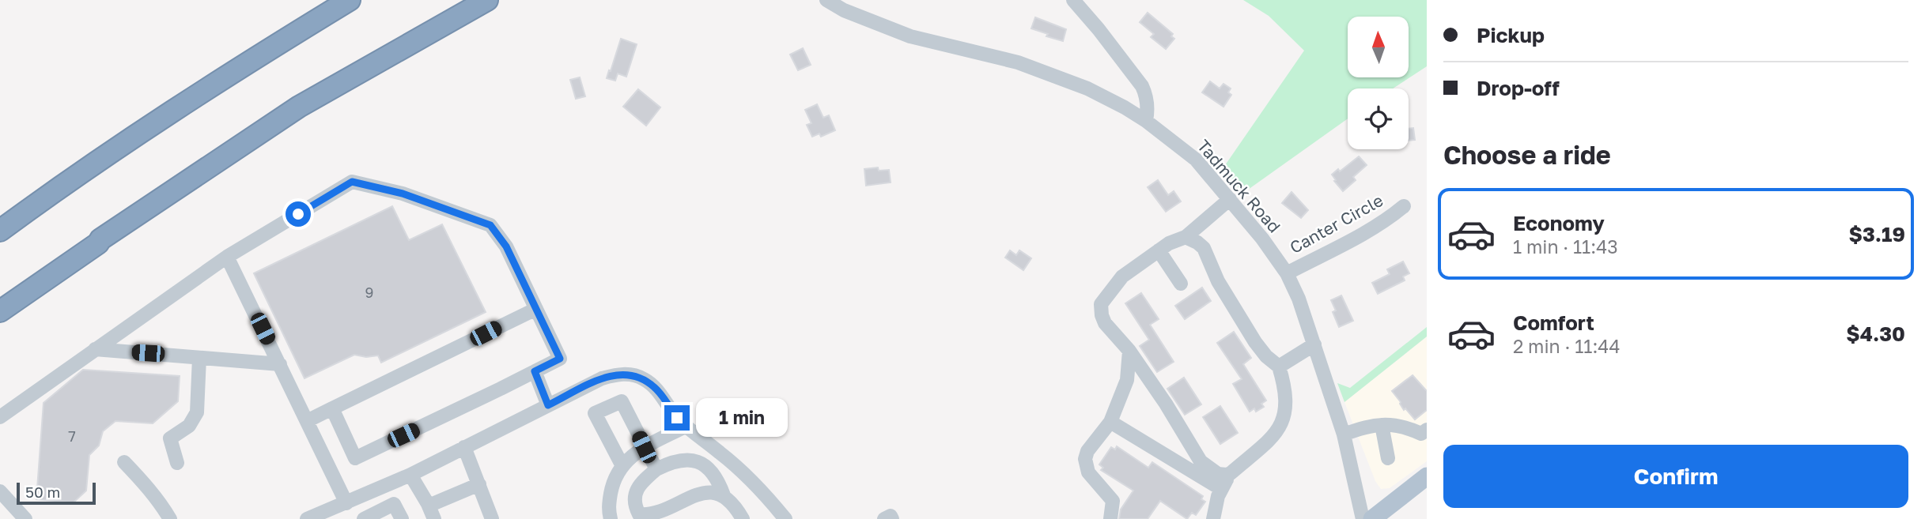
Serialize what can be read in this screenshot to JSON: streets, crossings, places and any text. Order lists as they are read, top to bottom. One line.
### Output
{"streets":{"street":["Tadmuck Road","Canter Circle"]},"crossings":[["Tadmuck Road","Canter Circle"]],"house_numbers":["9","7"],"scale_bar":"50 m","north":"top","page":{"banner":["Pickup","Drop-off"],"heading":"Choose a ride","list":[{"name":"Economy","note":"1 min · 11:43","value":"$3.19"},{"name":"Comfort","note":"2 min · 11:44","value":"$4.30"}],"bubble":"1 min","buttons":"Confirm","scale":"50 m"}}
